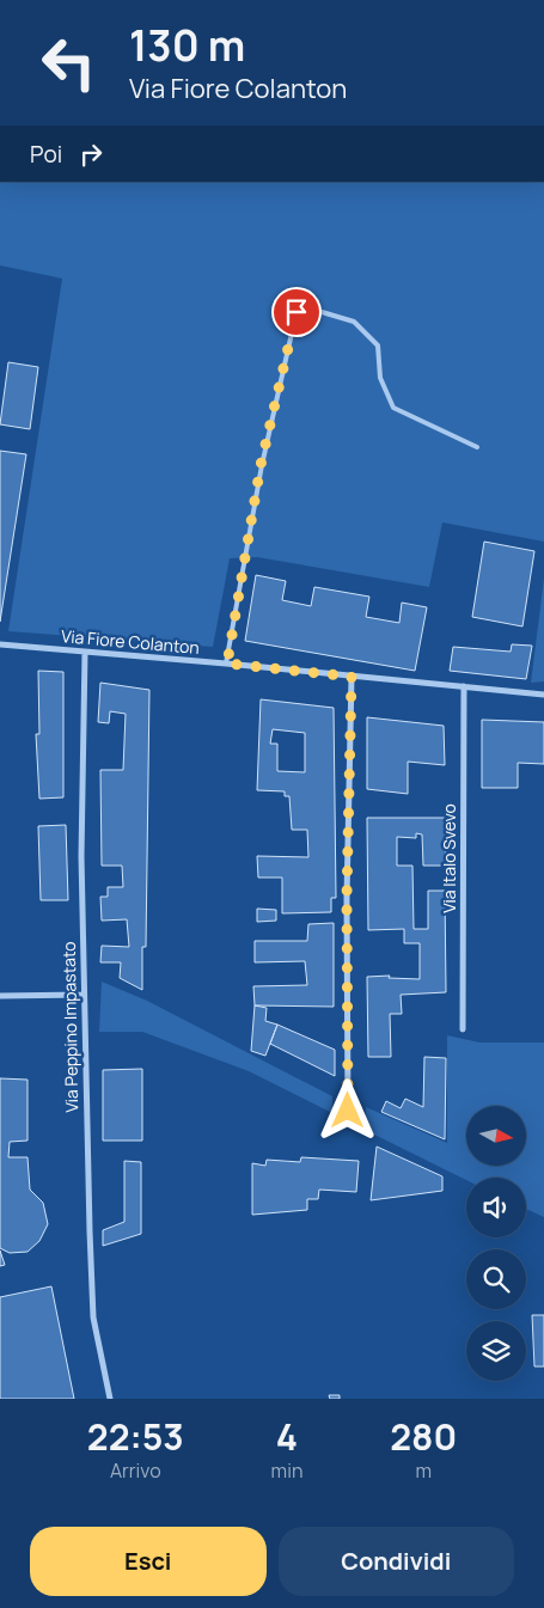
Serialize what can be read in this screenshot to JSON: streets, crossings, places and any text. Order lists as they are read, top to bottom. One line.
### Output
{"streets":{"street":["Via Fiore Colanton","Via Italo Svevo","Via Peppino Impastato"]},"crossings":[["Via Fiore Colanton","Via Italo Svevo"],["Via Fiore Colanton","Via Peppino Impastato"]],"north":"right","page":{"turn":["130 m","Via Fiore Colanton"],"then":"Poi","eta":["22:53","Arrivo","4","min","280","m"],"buttons":["Esci","Condividi"]}}
